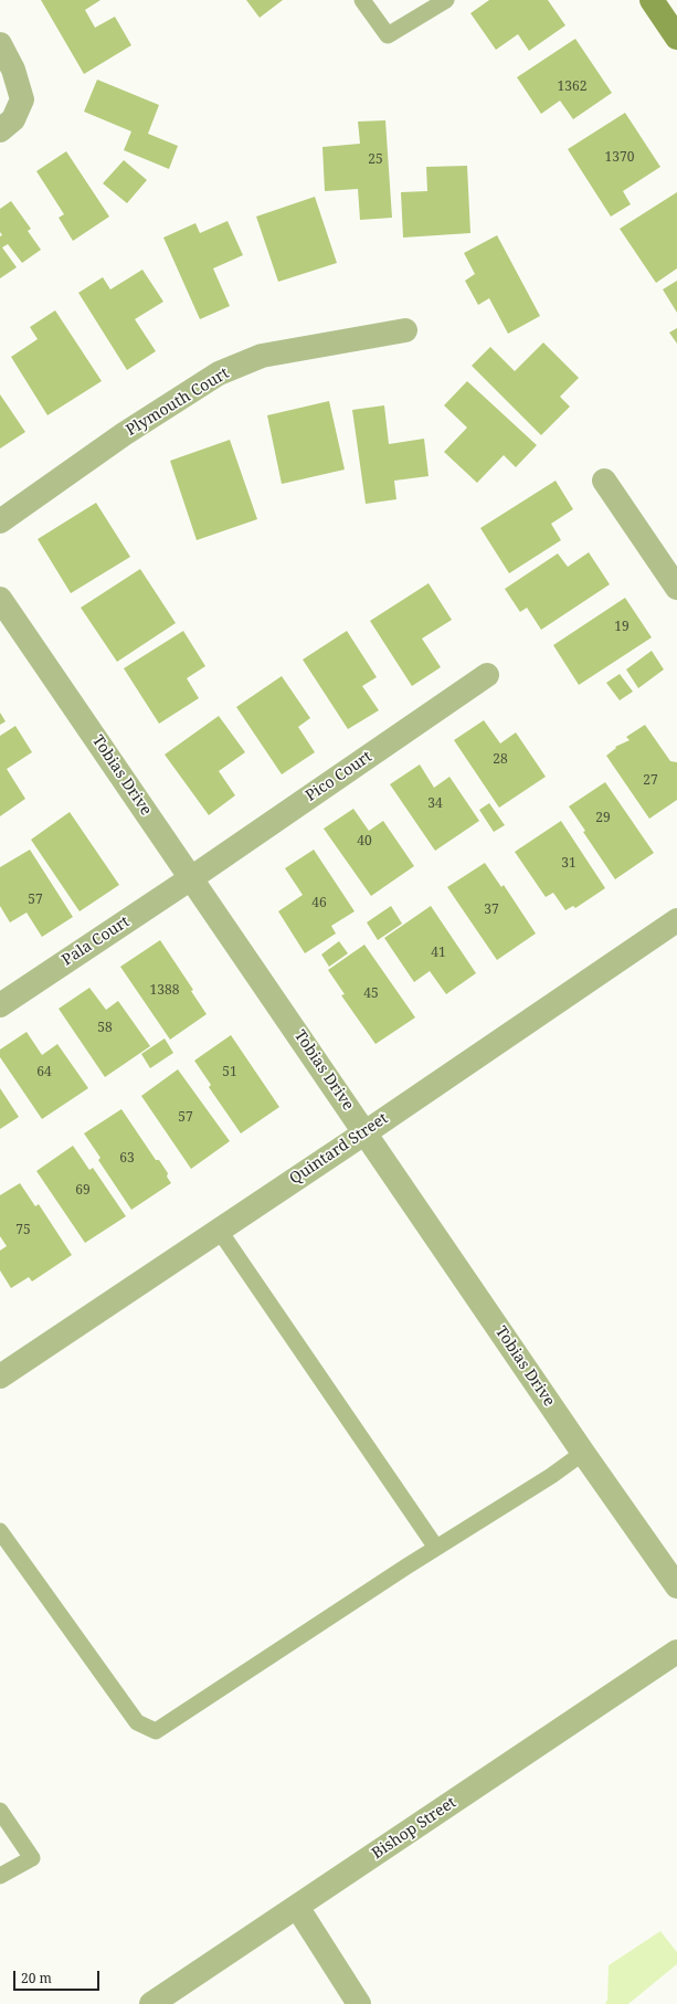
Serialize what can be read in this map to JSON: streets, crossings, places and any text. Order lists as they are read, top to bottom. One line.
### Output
{"streets":{"street":["Plymouth Court","Tobias Drive","Pico Court","Pala Court","Quintard Street","Bishop Street"]},"crossings":[["Tobias Drive","Pico Court"],["Tobias Drive","Pala Court"],["Tobias Drive","Quintard Street"],["Pico Court","Pala Court"]],"house_numbers":["1362","1370","25","19","28","27","34","29","40","31","57","46","37","41","1388","45","58","64","51","57","63","69","75"],"scale_bar":"20 m"}
